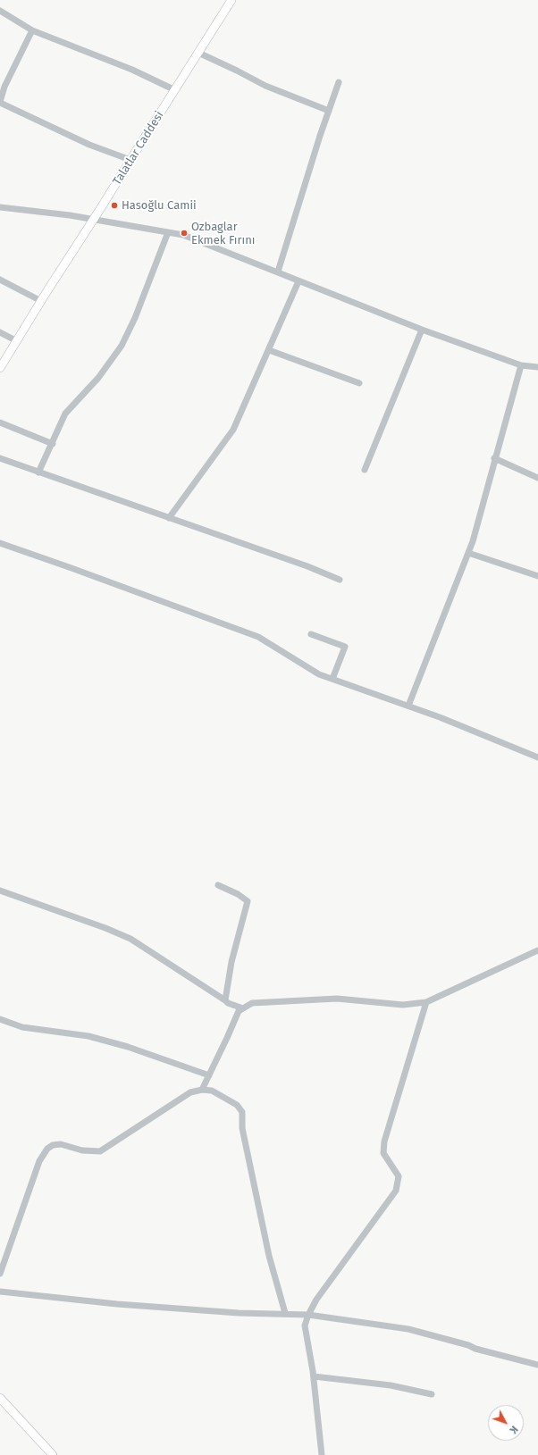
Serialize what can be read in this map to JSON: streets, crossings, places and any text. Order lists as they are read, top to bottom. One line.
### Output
{"streets":{"street":["Talatlar Caddesi"]},"places":["Hasoğlu Camii","Ozbaglar Ekmek Fırını"],"north":"bottom right"}
